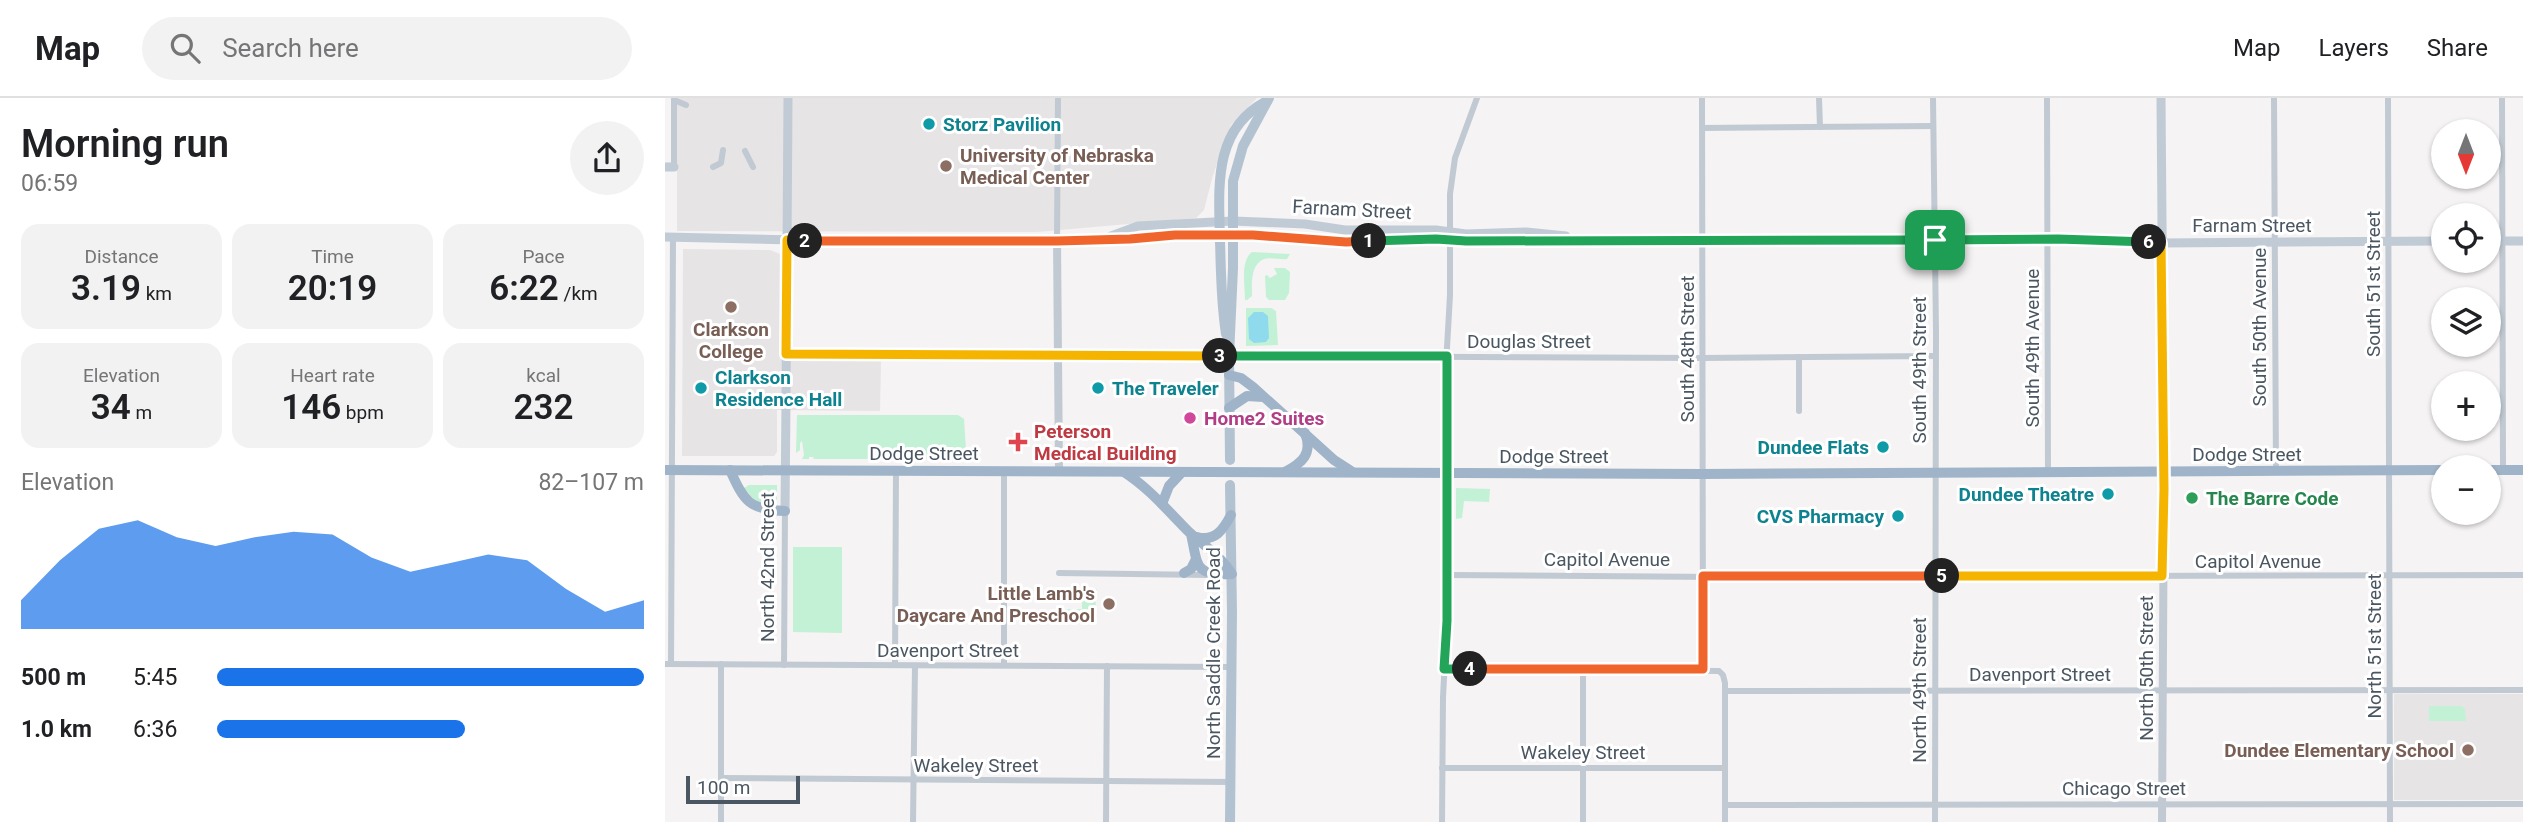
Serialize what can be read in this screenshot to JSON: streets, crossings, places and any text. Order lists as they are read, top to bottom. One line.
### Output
{"streets":{"highway":["Dodge Street"],"main road":["Farnam Street","North 42nd Street","North Saddle Creek Road"],"street":["South 51st Street","South 50th Avenue","Douglas Street","South 49th Avenue","South 48th Street","South 49th Street","Capitol Avenue","North 51st Street","Davenport Street","North 50th Street","North 49th Street","Wakeley Street","Chicago Street"]},"crossings":[["Farnam Street","South 51st Street"],["Farnam Street","South 50th Avenue"],["Farnam Street","South 49th Avenue"],["Farnam Street","South 48th Street"],["Farnam Street","South 49th Street"],["Farnam Street","North 42nd Street"],["South 51st Street","Dodge Street"],["South 51st Street","North 51st Street"],["South 50th Avenue","Dodge Street"],["Douglas Street","South 48th Street"],["Douglas Street","South 49th Street"],["Douglas Street","North 42nd Street"],["South 49th Avenue","Dodge Street"],["South 48th Street","Dodge Street"],["South 48th Street","Capitol Avenue"],["South 49th Street","Dodge Street"],["South 49th Street","North 49th Street"],["Dodge Street","North 42nd Street"],["Dodge Street","North 51st Street"],["Dodge Street","North 50th Street"],["Dodge Street","North 49th Street"],["Capitol Avenue","North 51st Street"],["Capitol Avenue","North 50th Street"],["Capitol Avenue","North 49th Street"],["North 42nd Street","Davenport Street"],["North 51st Street","Davenport Street"],["North 51st Street","Chicago Street"],["Davenport Street","North Saddle Creek Road"],["Davenport Street","North 50th Street"],["Davenport Street","North 49th Street"],["North Saddle Creek Road","Wakeley Street"],["North 50th Street","Chicago Street"],["North 49th Street","Chicago Street"]],"places":{"other":["Storz Pavilion","University of Nebraska Medical Center","Clarkson College","Clarkson Residence Hall","The Traveler","Home2 Suites","Dundee Flats","Dundee Theatre","The Barre Code","CVS Pharmacy","Little Lamb's Daycare And Preschool","Dundee Elementary School"],"health":["Peterson Medical Building"]},"scale_bar":"100 m","north":"bottom","page":{"header":"Map","search":"Search here","nav":["Map","Layers","Share"],"heading":["Morning run","06:59"],"map_buttons":["+","−"],"stats":[["Distance","3.19 km"],["Time","20:19"],["Pace","6:22 /km"],["Elevation","34 m"],["Heart rate","146 bpm"],["kcal","232"]],"pins":["1","2","6","3","5","4"],"chart":["Elevation","82–107 m"],"list":[{"name":"500 m","note":"5:45"},{"name":"1.0 km","note":"6:36"}],"scale":"100 m"}}
